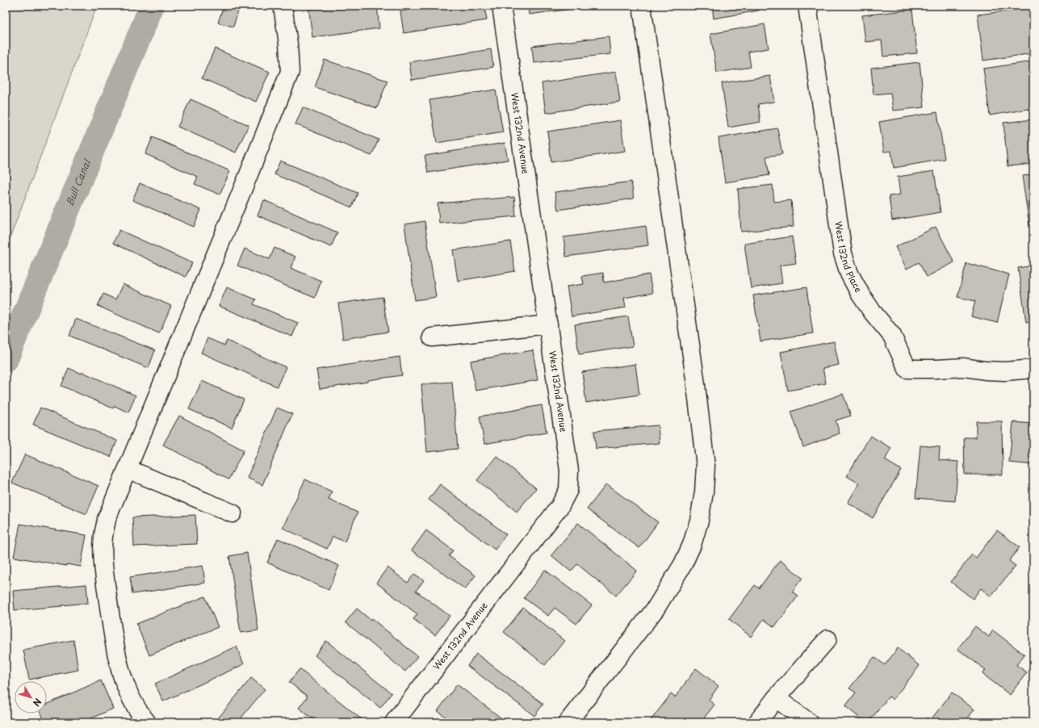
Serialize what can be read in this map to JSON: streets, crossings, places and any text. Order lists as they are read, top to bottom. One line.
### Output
{"streets":{"street":["West 132nd Avenue","West 132nd Place"]},"water":["Bull Canal"],"north":"bottom right"}
